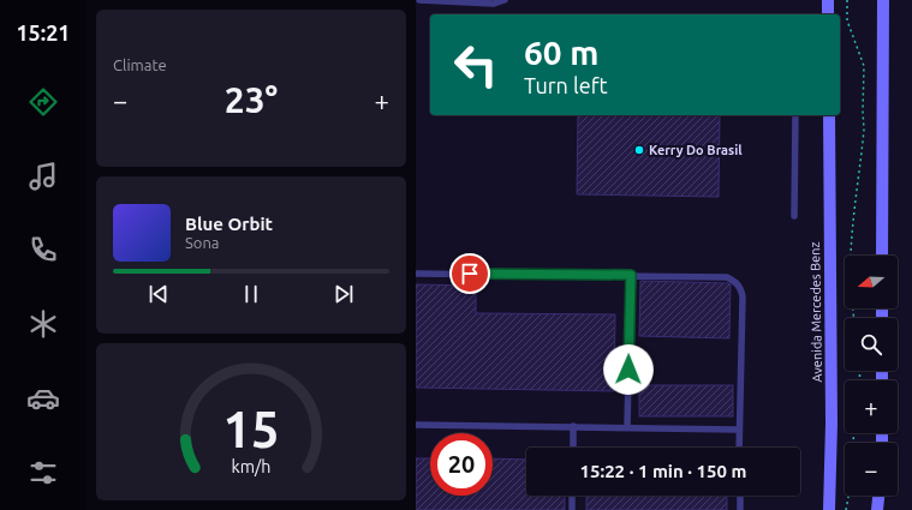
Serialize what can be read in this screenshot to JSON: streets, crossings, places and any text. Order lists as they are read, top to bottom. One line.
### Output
{"streets":{"main road":["Avenida Mercedes Benz"]},"places":["Kerry Do Brasil"],"north":"left","page":{"tabs":"15:21","tile":"Climate","turn":["60 m","Turn left"],"heat":["−","23°","+"],"song":["Blue Orbit","Sona"],"map_buttons":["+","−"],"limit":"20","trip":"15:22 · 1 min · 150 m","gauge":["15","km/h"]}}
